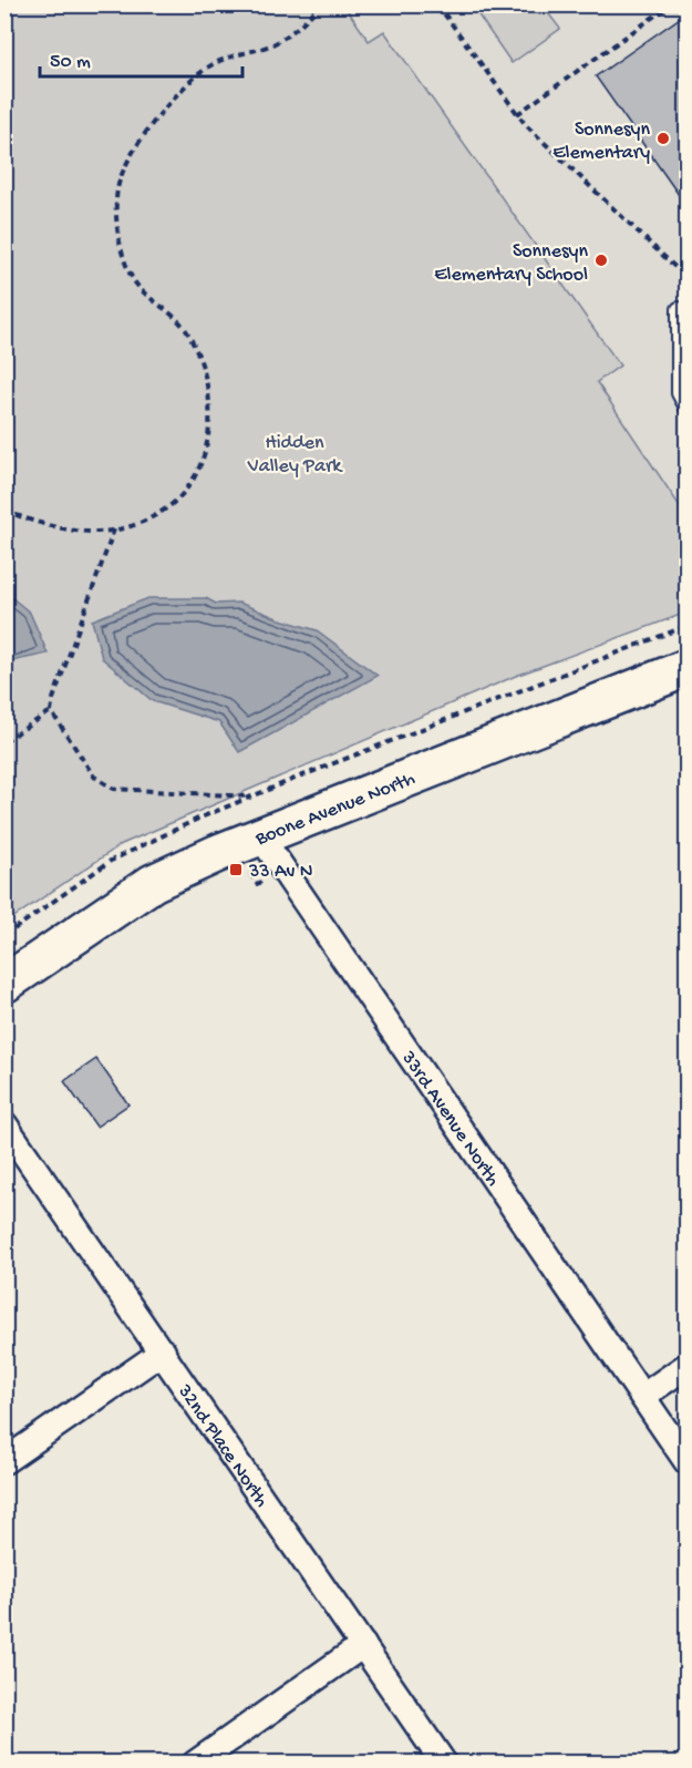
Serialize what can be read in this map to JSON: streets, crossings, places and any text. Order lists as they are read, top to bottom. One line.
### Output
{"streets":{"street":["Boone Avenue North","33rd Avenue North","32nd Place North"]},"crossings":[["Boone Avenue North","33rd Avenue North"]],"parks":["Hidden Valley Park"],"places":{"other":["Sonnesyn Elementary","Sonnesyn Elementary School"],"transit":["33 Av N"]},"scale_bar":"50 m"}
